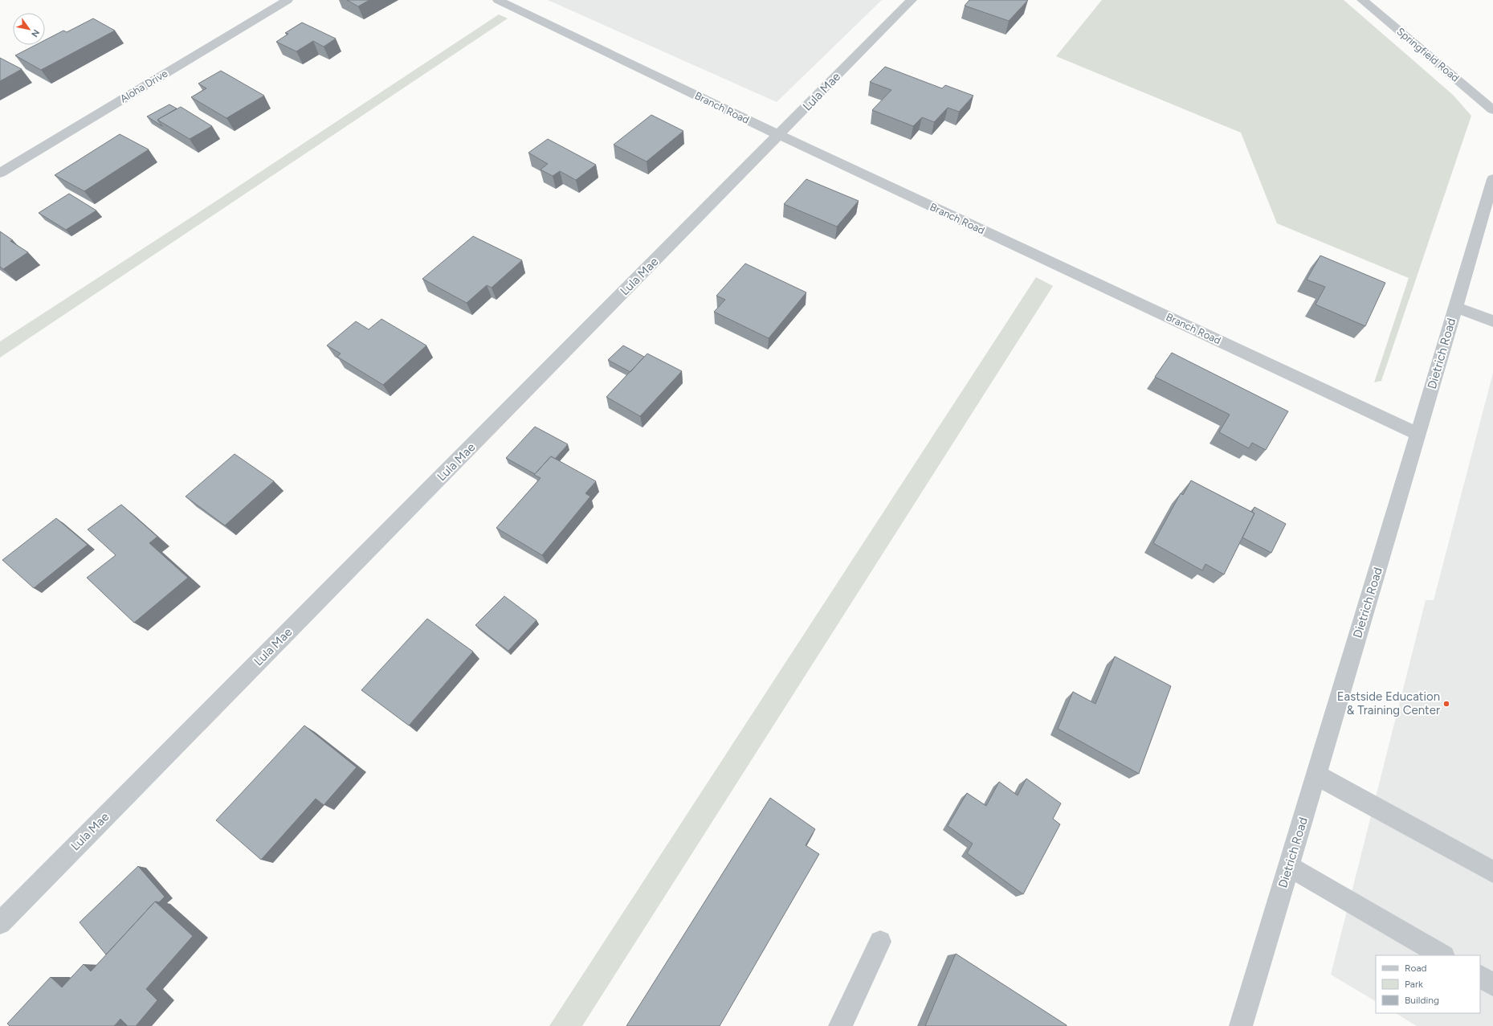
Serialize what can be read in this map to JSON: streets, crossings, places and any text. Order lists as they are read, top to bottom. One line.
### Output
{"streets":{"street":["Springfield Road","Aloha Drive","Lula Mae","Branch Road","Dietrich Road"]},"crossings":[["Lula Mae","Branch Road"],["Branch Road","Dietrich Road"]],"places":["Eastside Education & Training Center"],"legend":["Road","Park","Building"],"north":"bottom right"}
